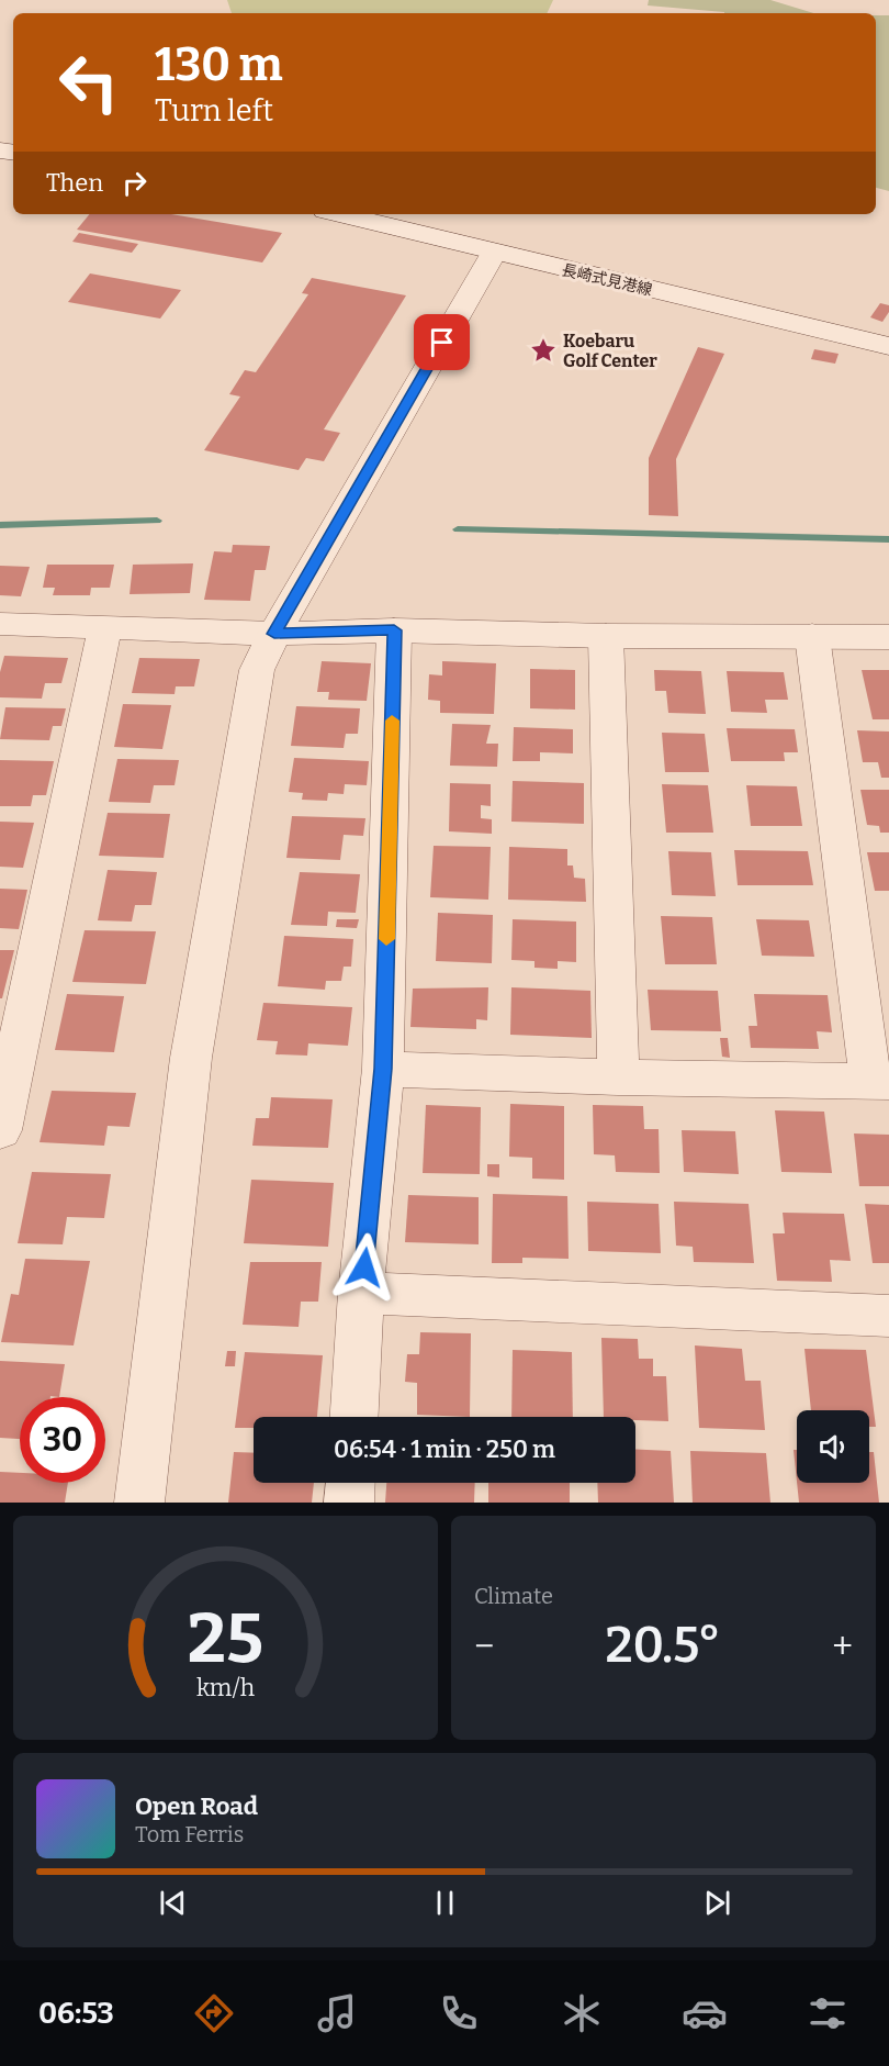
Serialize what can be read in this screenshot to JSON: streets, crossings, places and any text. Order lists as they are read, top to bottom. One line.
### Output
{"streets":{"street":["長崎式見港線"]},"places":{"place":["Koebaru Golf Center"]},"page":{"turn":["130 m","Turn left"],"then":"Then","limit":"30","trip":"06:54 · 1 min · 250 m","tile":"Climate","heat":["−","20.5°","+"],"song":["Open Road","Tom Ferris"],"tabs":"06:53","gauge":["25","km/h"]}}
